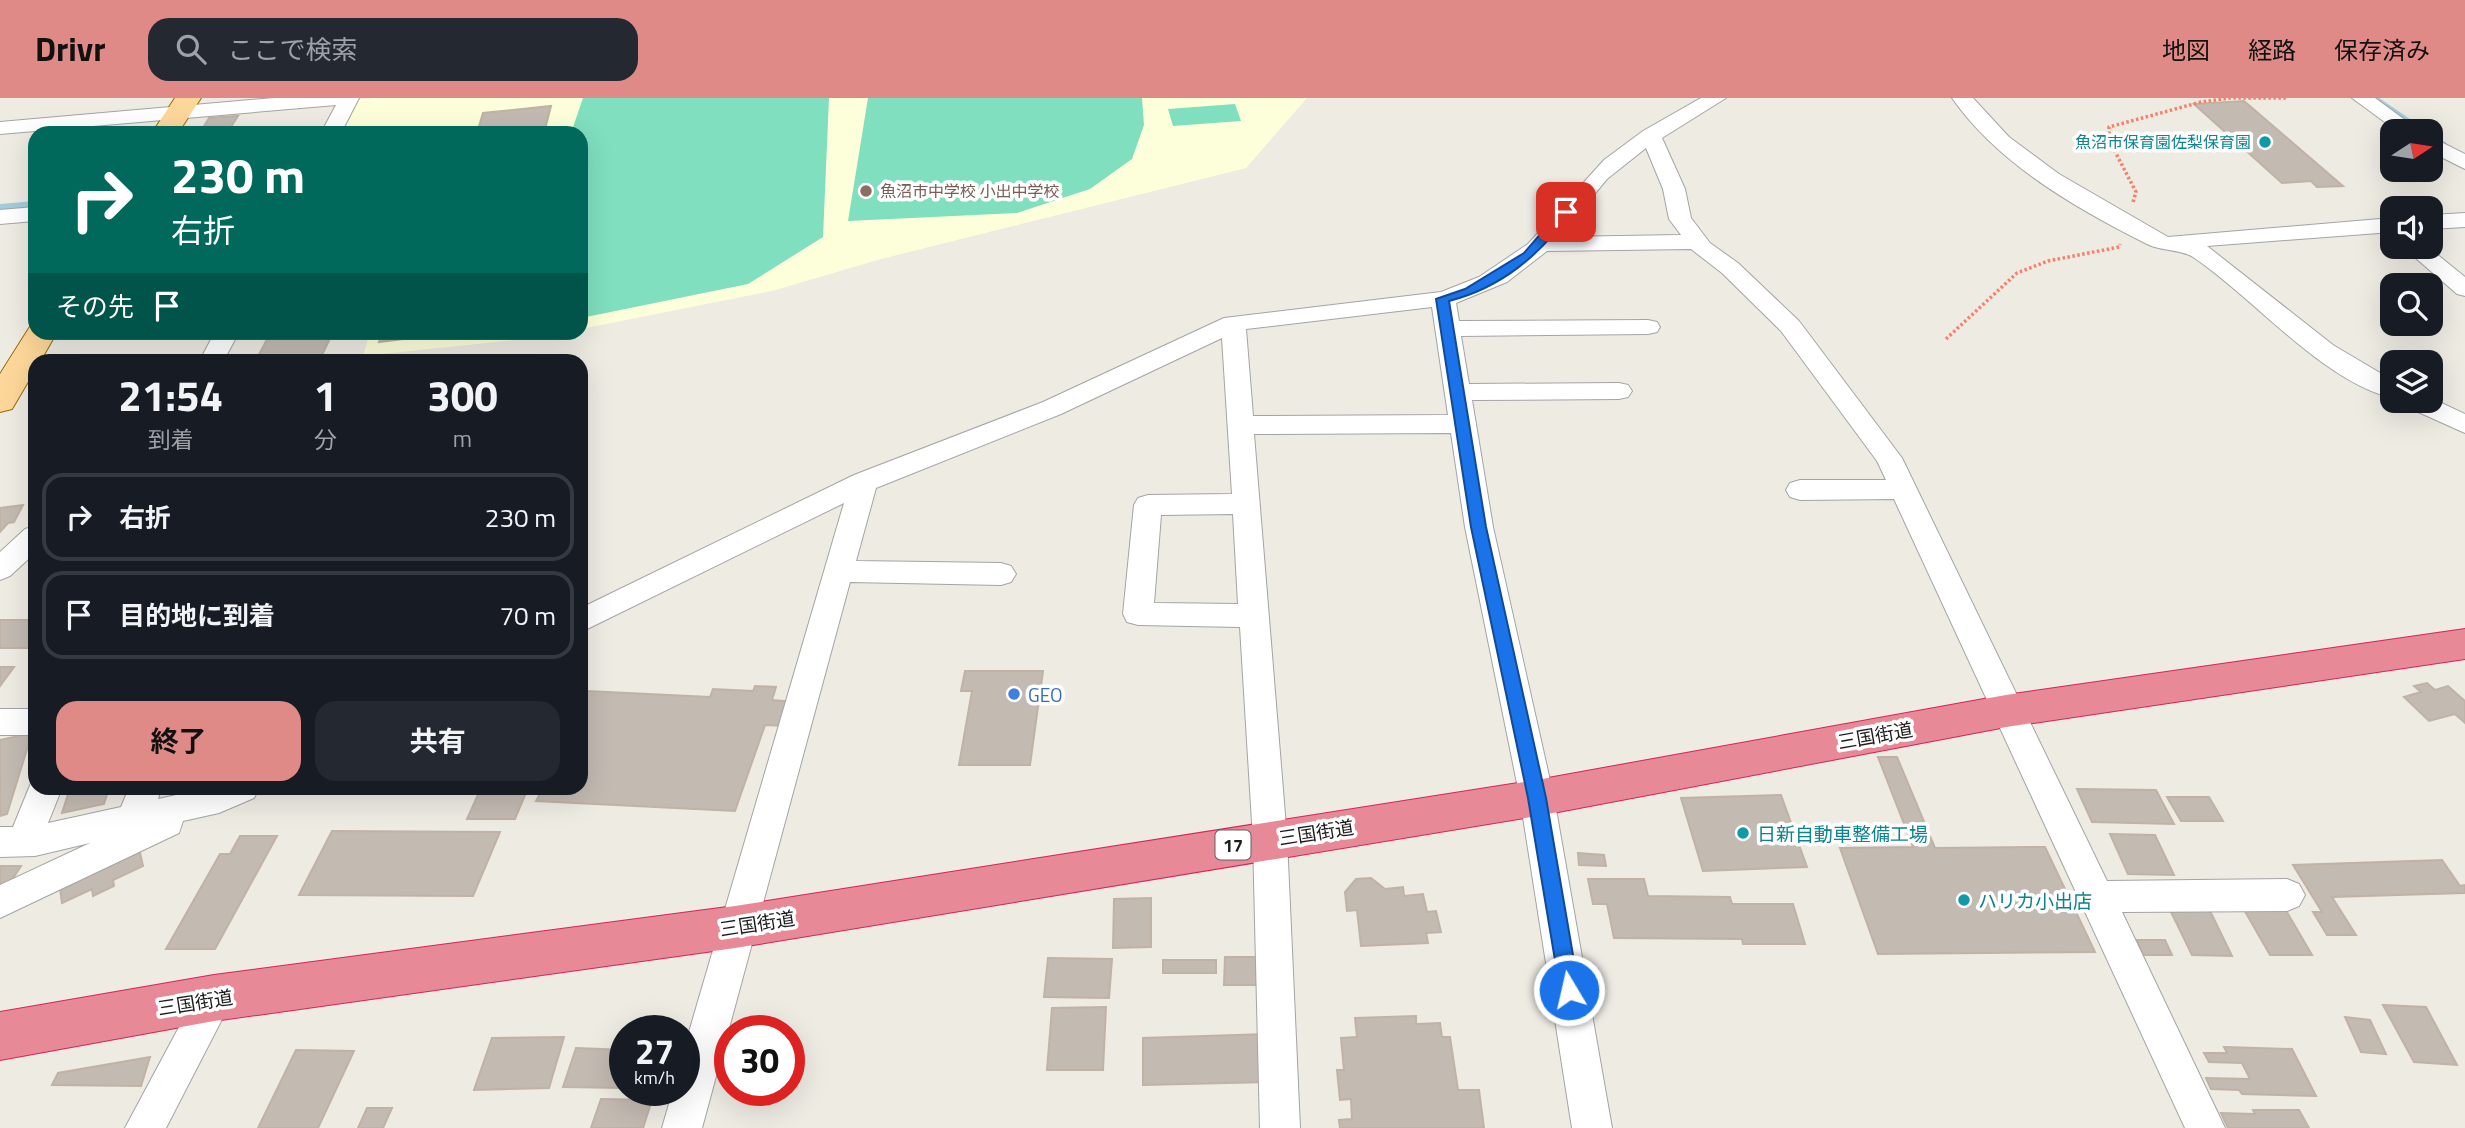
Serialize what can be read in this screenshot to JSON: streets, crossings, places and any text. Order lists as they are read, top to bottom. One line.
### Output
{"streets":{"highway":["三国街道","17"]},"places":["魚沼市保育園佐梨保育園","魚沼市中学校 小出中学校","GEO","日新自動車整備工場","ハリカ小出店"],"north":"right","page":{"header":"Drivr","search":"ここで検索","nav":["地図","経路","保存済み"],"turn":["230 m","右折"],"then":"その先","eta":["21:54","到着","1","分","300","m"],"list":[{"name":"右折","value":"230 m"},{"name":"目的地に到着","value":"70 m"}],"buttons":["終了","共有"],"speed":"27 km/h","limit":"30"}}
